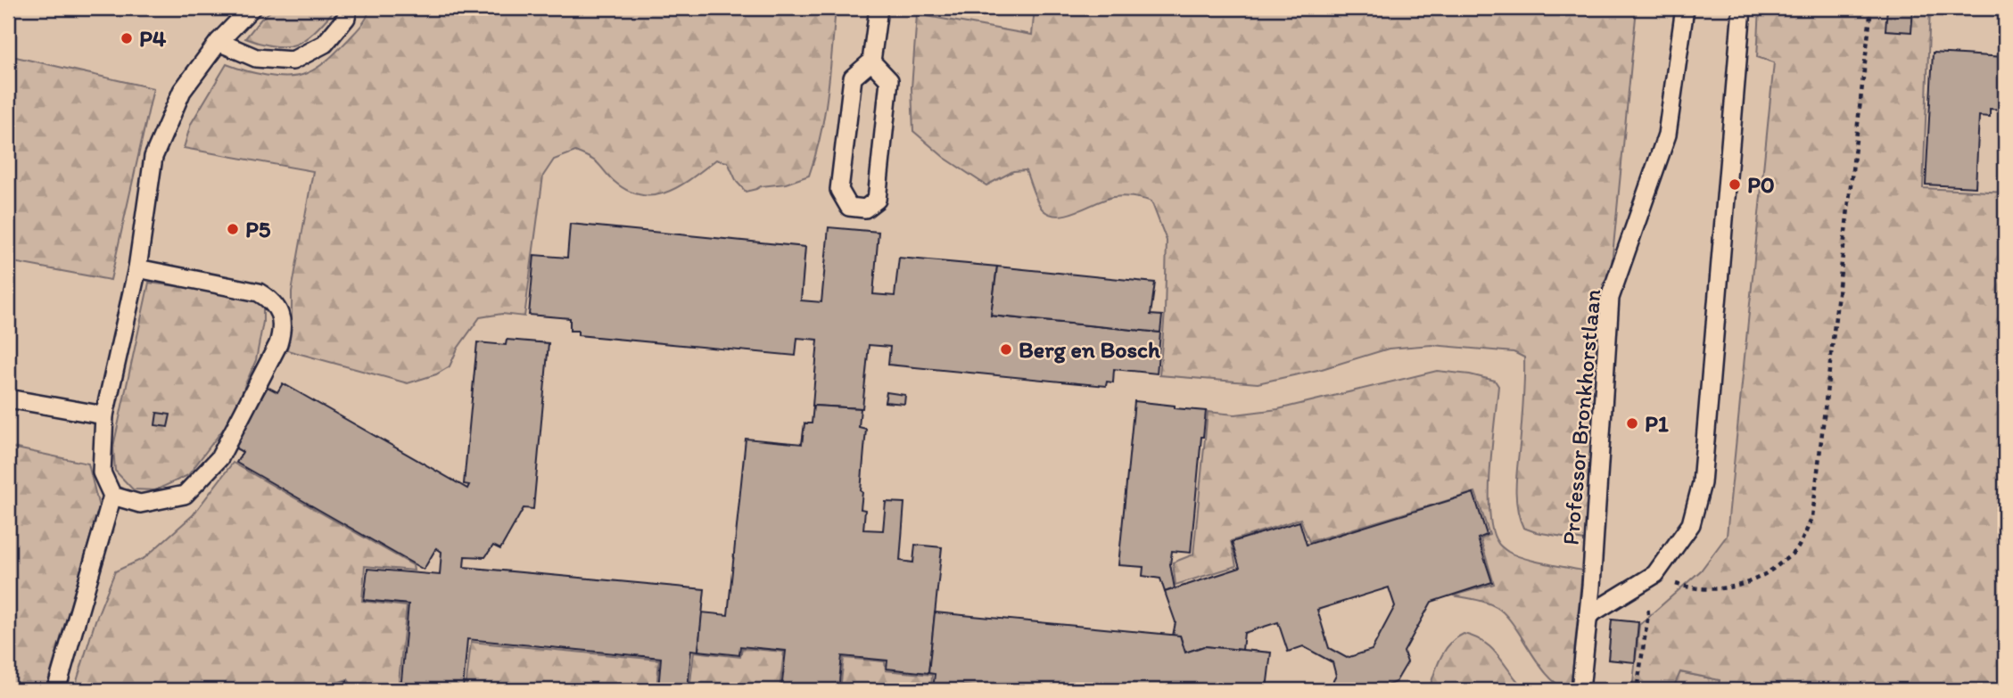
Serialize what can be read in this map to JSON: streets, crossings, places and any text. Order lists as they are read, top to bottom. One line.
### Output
{"streets":{"lane":["Professor Bronkhorstlaan"]},"places":["P4","P0","P5","Berg en Bosch","P1"]}
